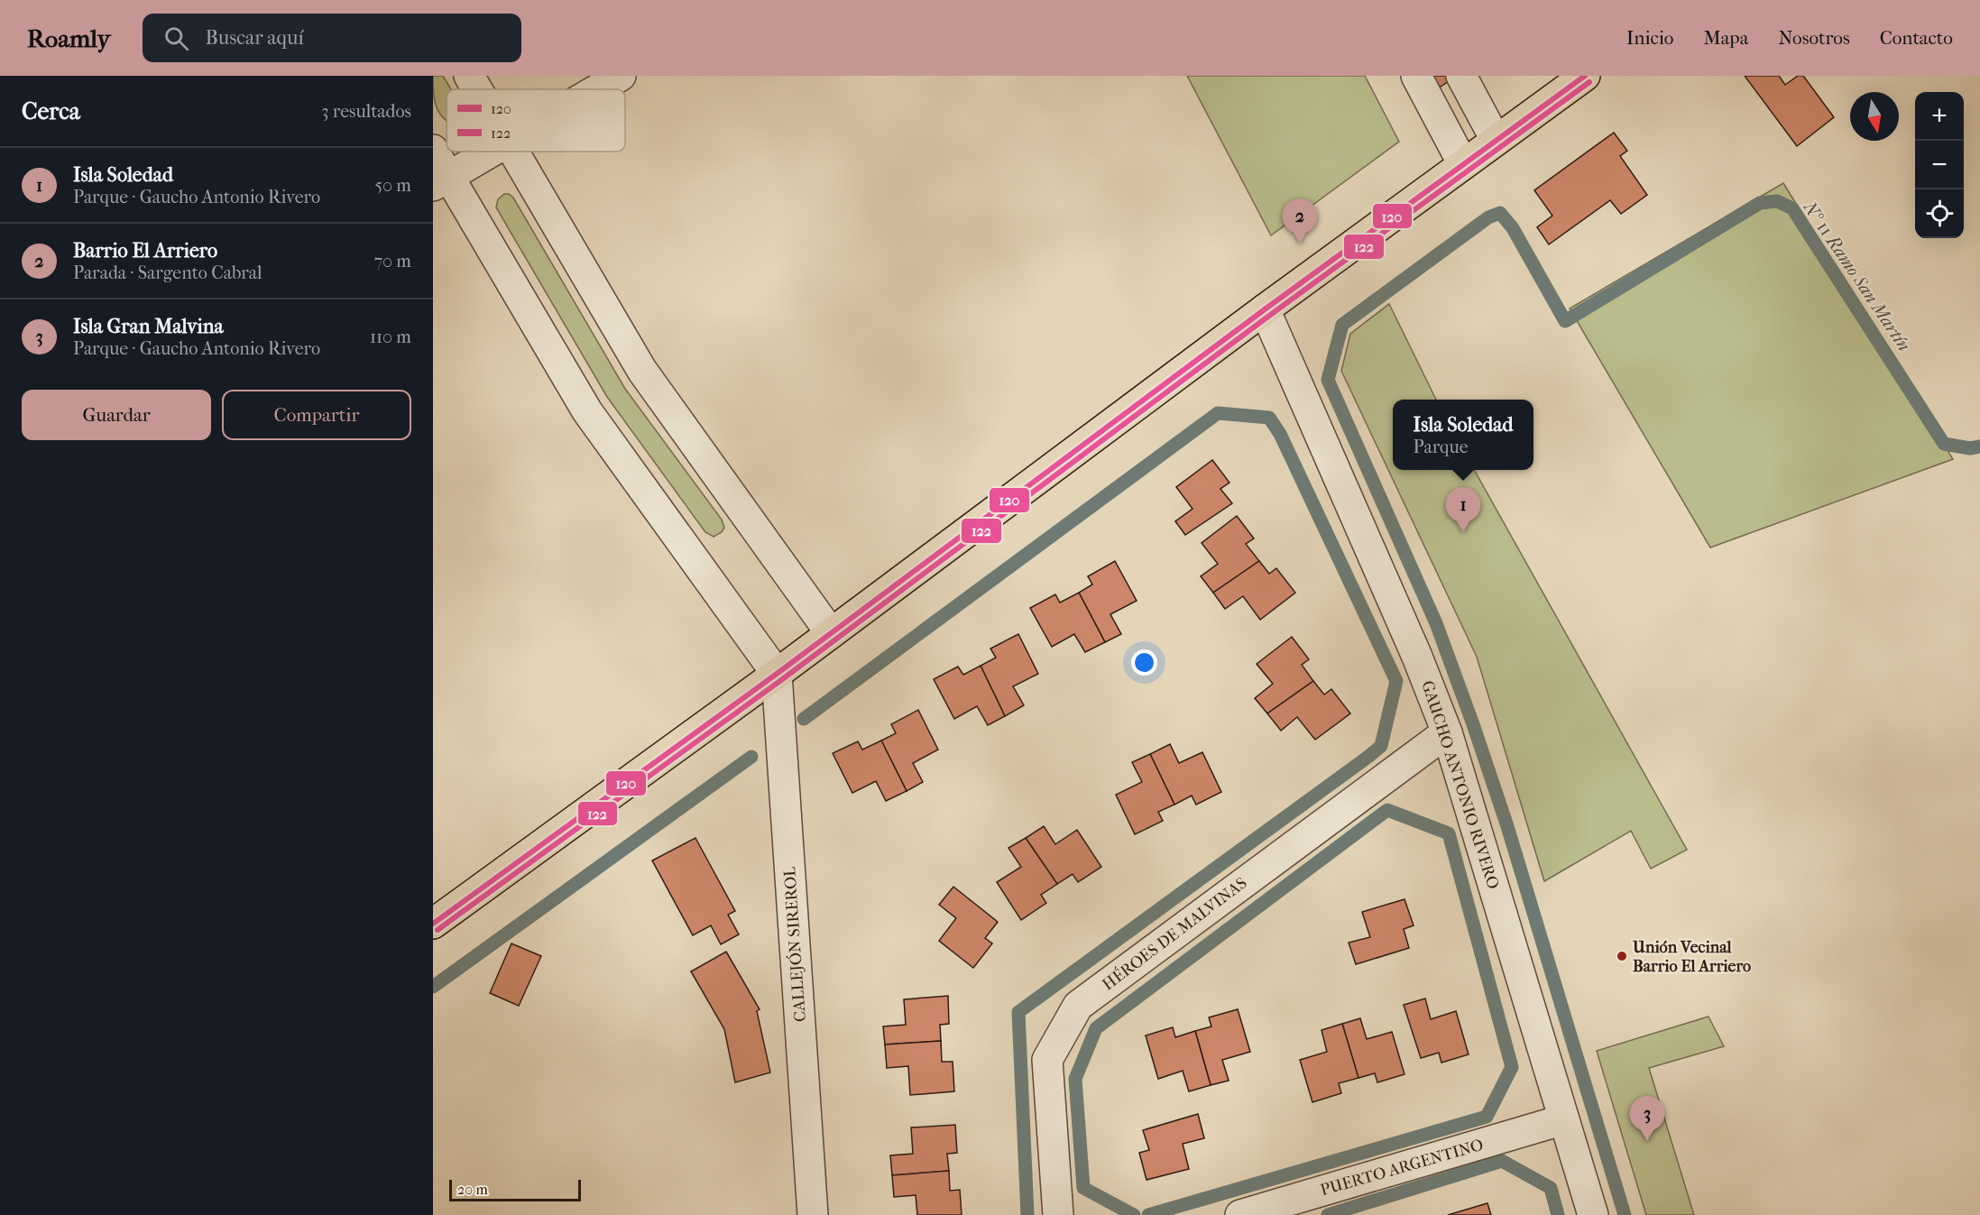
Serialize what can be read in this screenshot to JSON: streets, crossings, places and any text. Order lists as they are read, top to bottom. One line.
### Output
{"streets":{"street":["GAUCHO ANTONIO RIVERO","HÉROES DE MALVINAS","CALLEJÓN SIREROL","PUERTO ARGENTINO"]},"crossings":[["GAUCHO ANTONIO RIVERO","HÉROES DE MALVINAS"],["GAUCHO ANTONIO RIVERO","PUERTO ARGENTINO"]],"water":["Nº 11 Ramo San Martín"],"places":["Unión Vecinal Barrio El Arriero"],"lines":["transit line 120","transit line 122"],"legend":["120","122"],"scale_bar":"20 m","north":"bottom","page":{"header":"Roamly","search":"Buscar aquí","nav":["Inicio","Mapa","Nosotros","Contacto"],"heading":["Cerca","3 resultados"],"map_buttons":["+","−"],"list":[{"mark":"1","name":"Isla Soledad","note":"Parque · Gaucho Antonio Rivero","value":"50 m"},{"mark":"2","name":"Barrio El Arriero","note":"Parada · Sargento Cabral","value":"70 m"},{"mark":"3","name":"Isla Gran Malvina","note":"Parque · Gaucho Antonio Rivero","value":"110 m"}],"pins":["2","1","3"],"buttons":["Guardar","Compartir"],"popup":["Isla Soledad","Parque"],"scale":"20 m"}}
